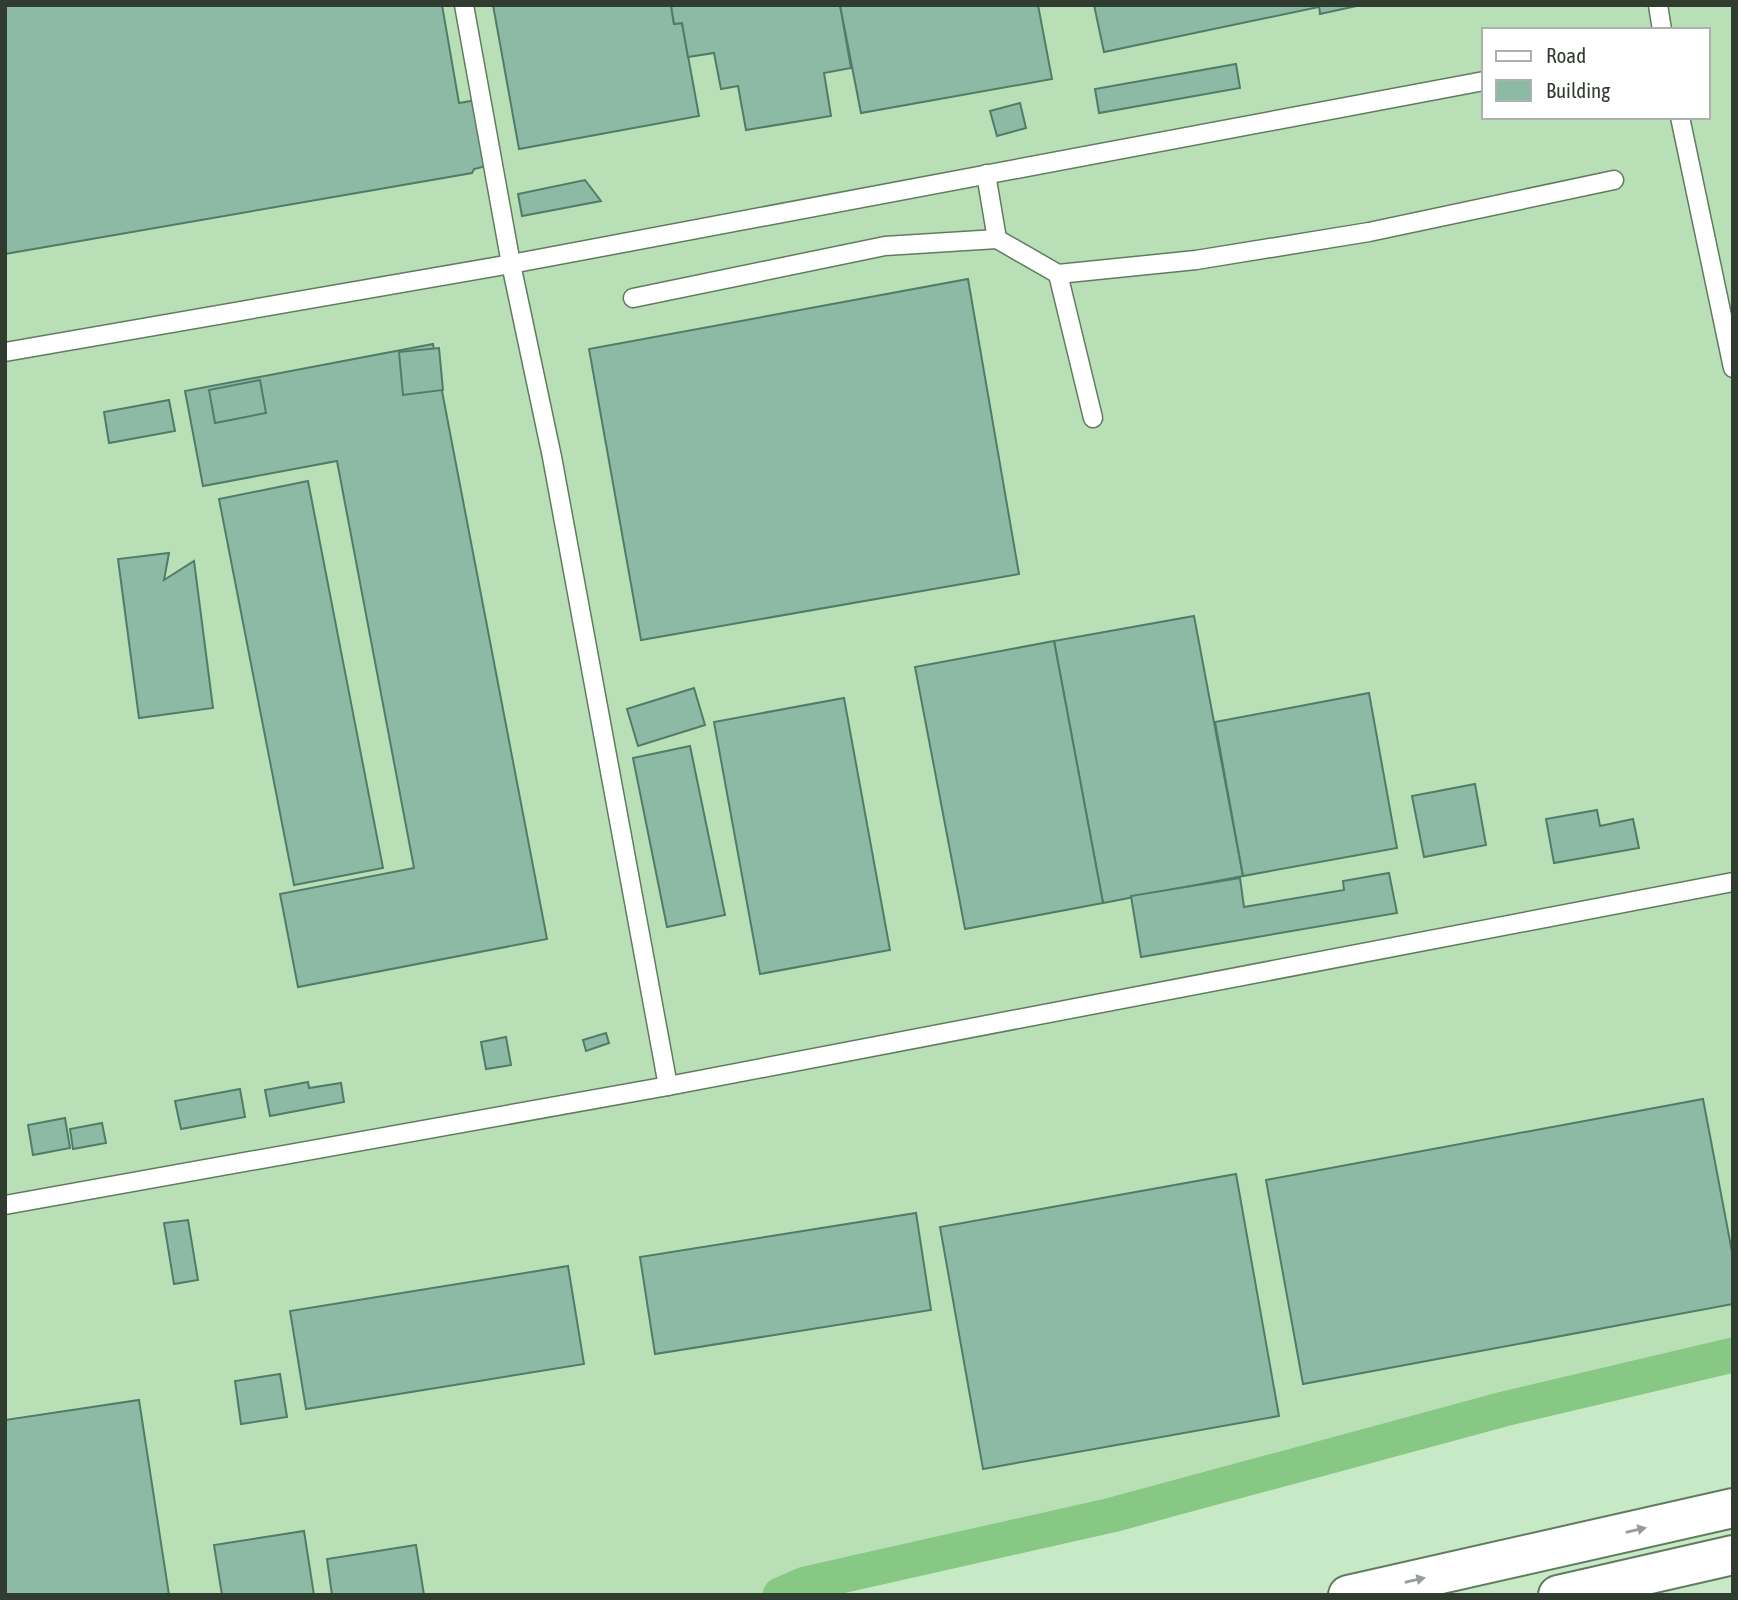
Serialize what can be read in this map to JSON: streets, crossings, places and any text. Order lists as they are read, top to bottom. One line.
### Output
{"legend":["Road","Building"]}
